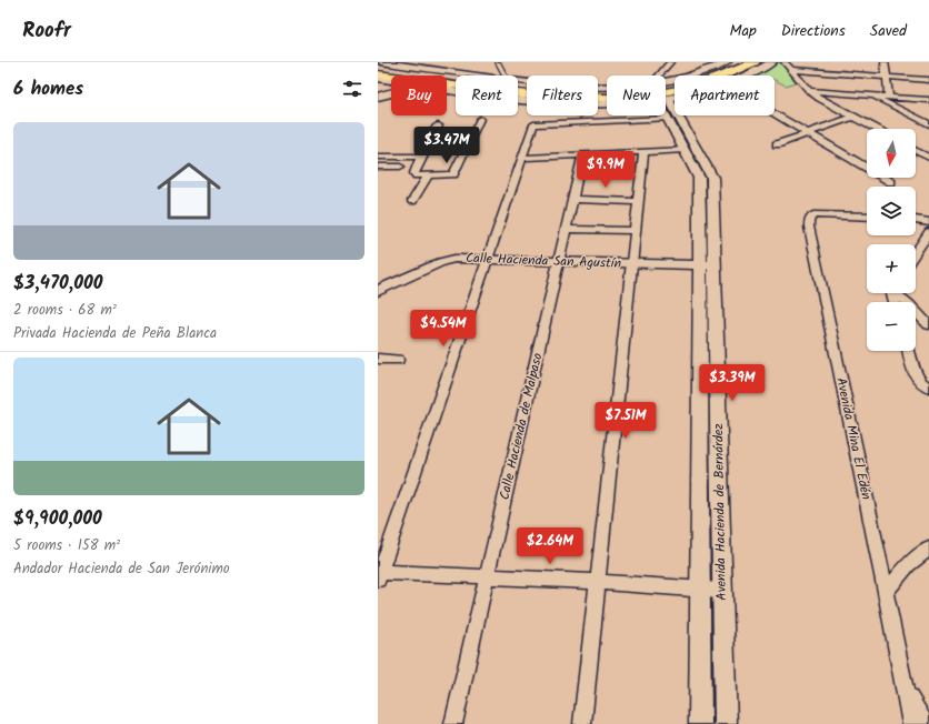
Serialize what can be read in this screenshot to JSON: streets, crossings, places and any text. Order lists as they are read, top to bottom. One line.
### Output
{"streets":{"street":["Calle Hacienda San Agustín","Calle Hacienda de Malpaso","Avenida Mina El Edén","Avenida Hacienda de Bernárdez"]},"crossings":[["Calle Hacienda San Agustín","Calle Hacienda de Malpaso"],["Calle Hacienda San Agustín","Avenida Hacienda de Bernárdez"]],"north":"bottom","page":{"header":"Roofr","nav":["Map","Directions","Saved"],"heading":"6 homes","chip":["Buy","Rent","Filters","New","Apartment"],"list":[{"name":"$3,470,000","note":"2 rooms · 68 m² · Privada Hacienda de Peña Blanca"},{"name":"$9,900,000","note":"5 rooms · 158 m² · Andador Hacienda de San Jerónimo"}],"price":["$3.47M","$9.9M","$4.54M","$3.39M","$7.51M","$2.64M"],"map_buttons":["+","−"]}}
